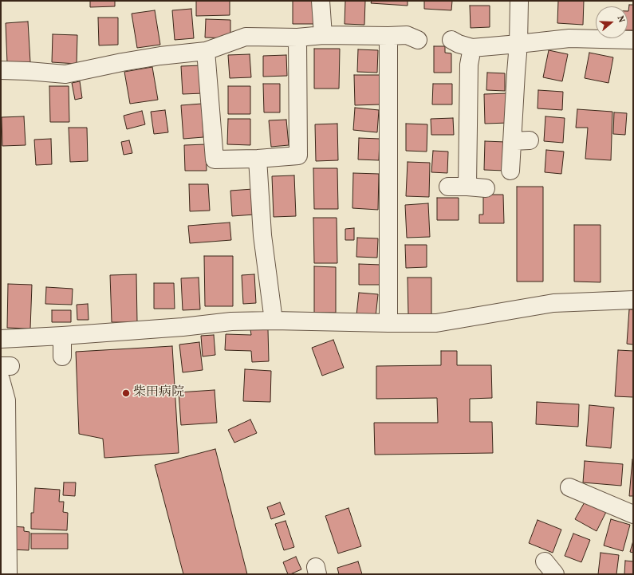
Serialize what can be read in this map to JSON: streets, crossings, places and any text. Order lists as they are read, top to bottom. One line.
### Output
{"places":["柴田病院"],"north":"right"}
